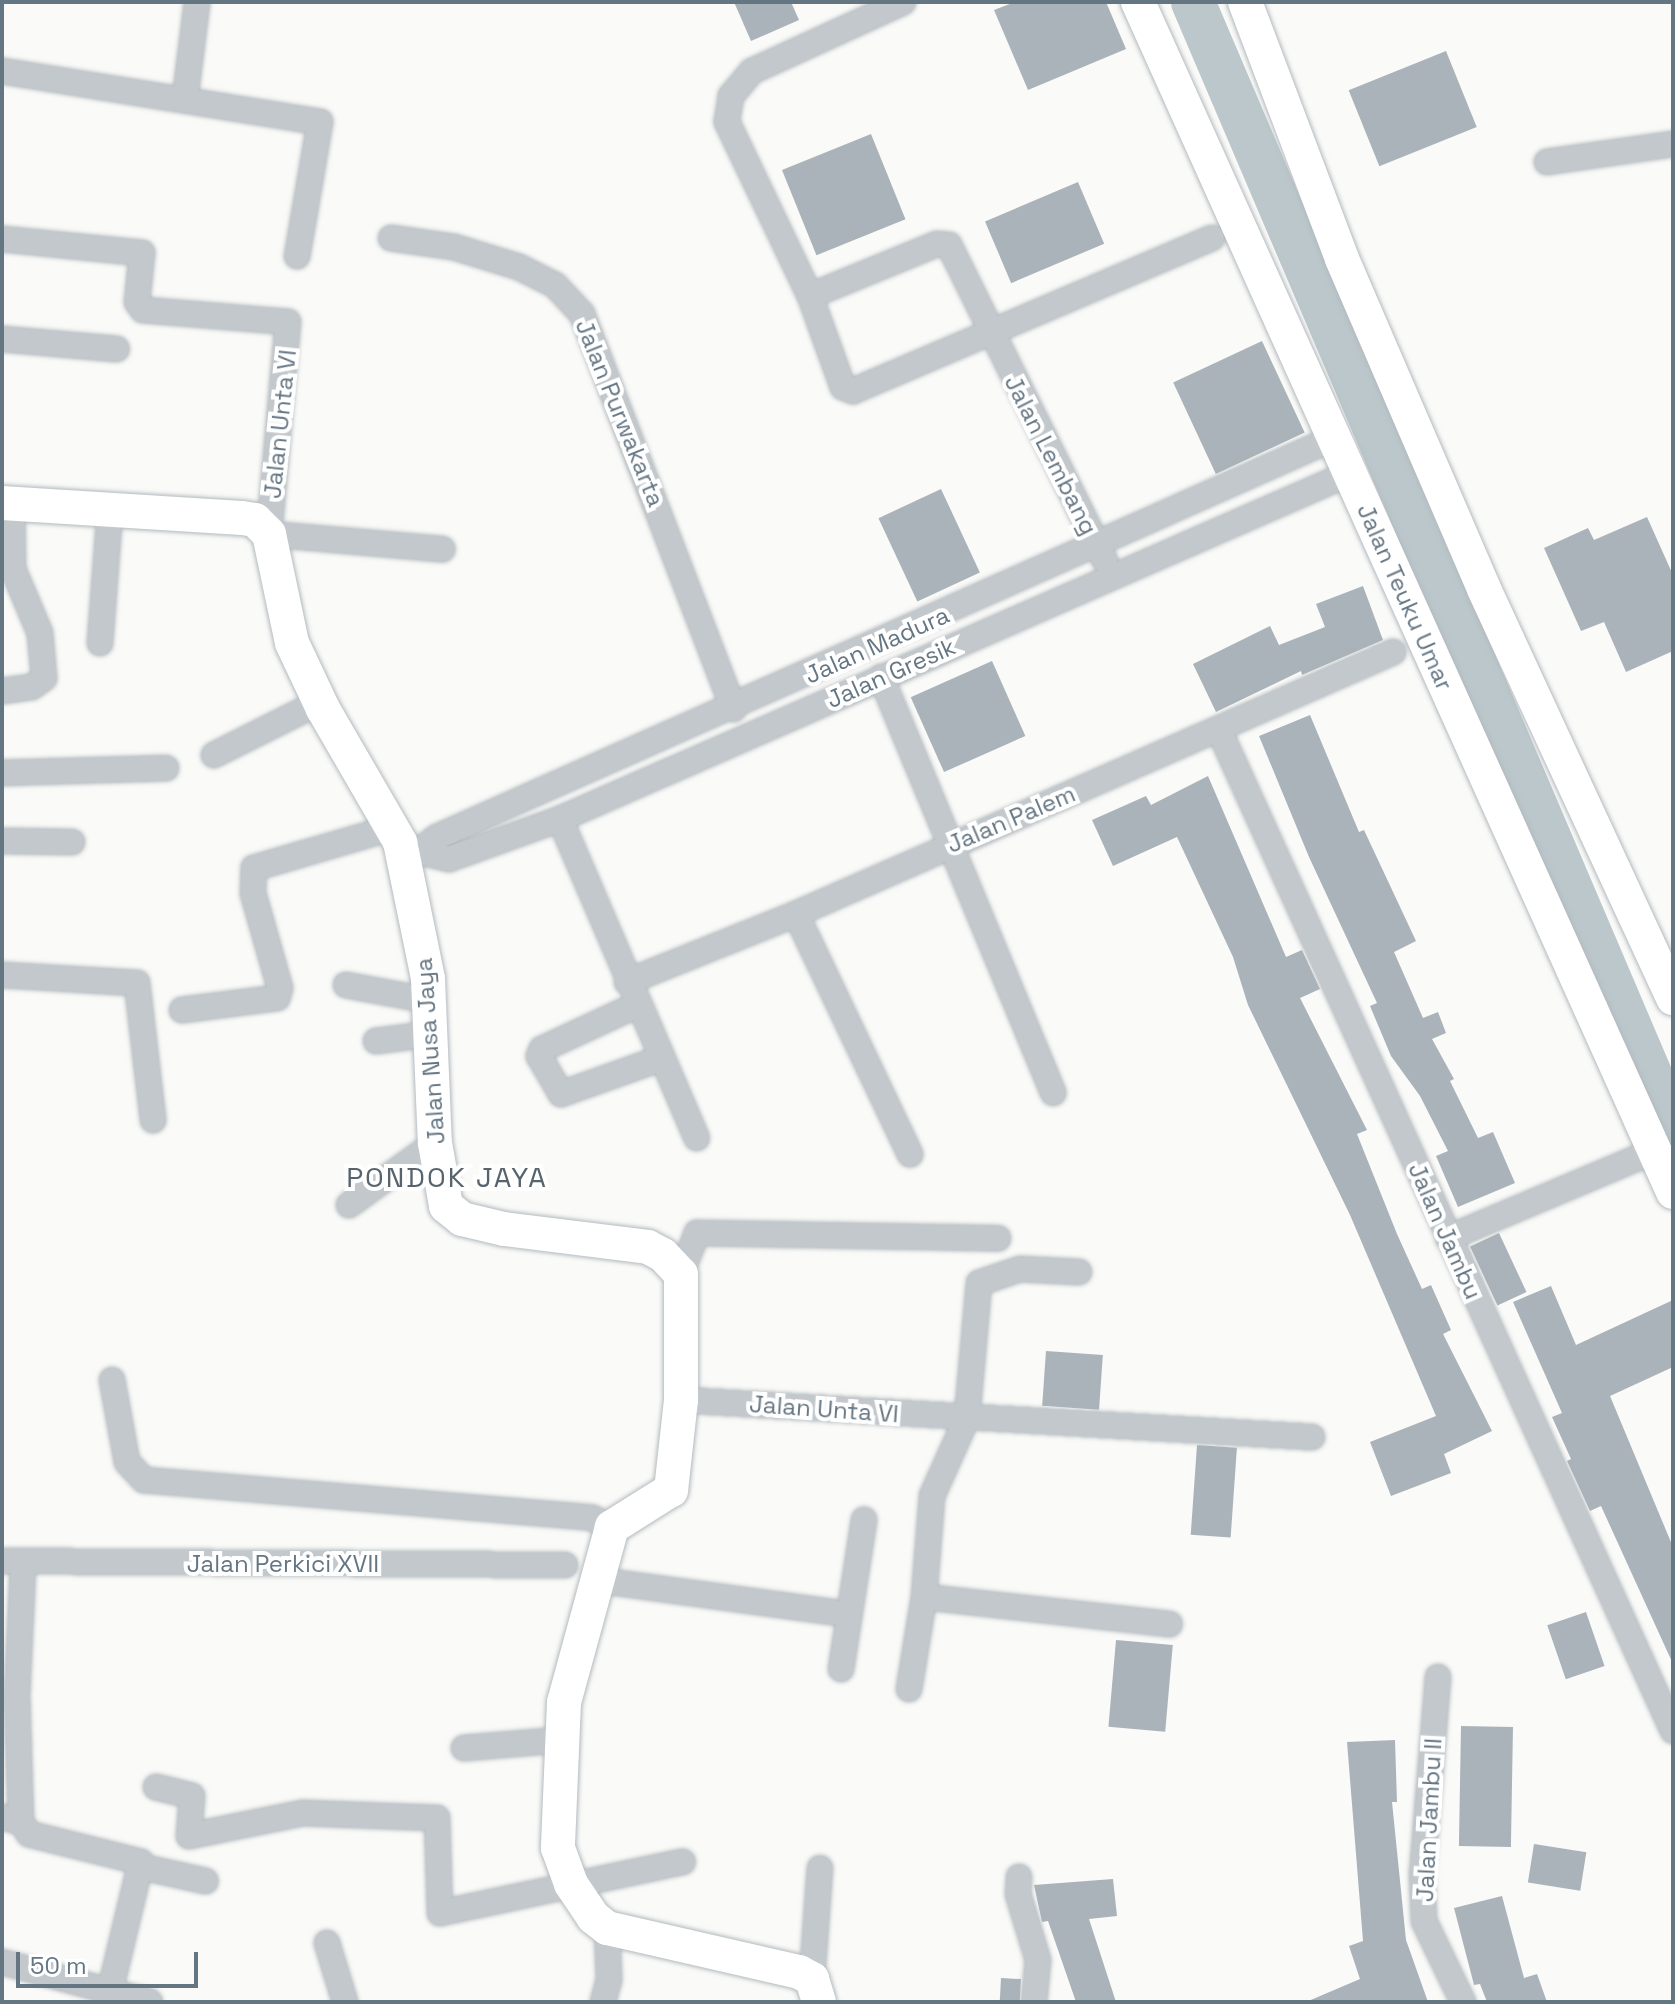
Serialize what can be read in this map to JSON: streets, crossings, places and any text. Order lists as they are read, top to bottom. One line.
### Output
{"streets":{"main road":["Jalan Teuku Umar","Jalan Nusa Jaya"],"street":["Jalan Purwakarta","Jalan Unta VI","Jalan Lembang","Jalan Madura","Jalan Gresik","Jalan Palem","Jalan Jambu","Jalan Perkici XVII","Jalan Jambu II"]},"crossings":[["Jalan Purwakarta","Jalan Madura"],["Jalan Unta VI","Jalan Nusa Jaya"],["Jalan Lembang","Jalan Madura"],["Jalan Lembang","Jalan Gresik"],["Jalan Teuku Umar","Jalan Madura"],["Jalan Teuku Umar","Jalan Gresik"],["Jalan Madura","Jalan Gresik"],["Jalan Palem","Jalan Jambu"]],"districts":["PONDOK JAYA"],"scale_bar":"50 m"}
